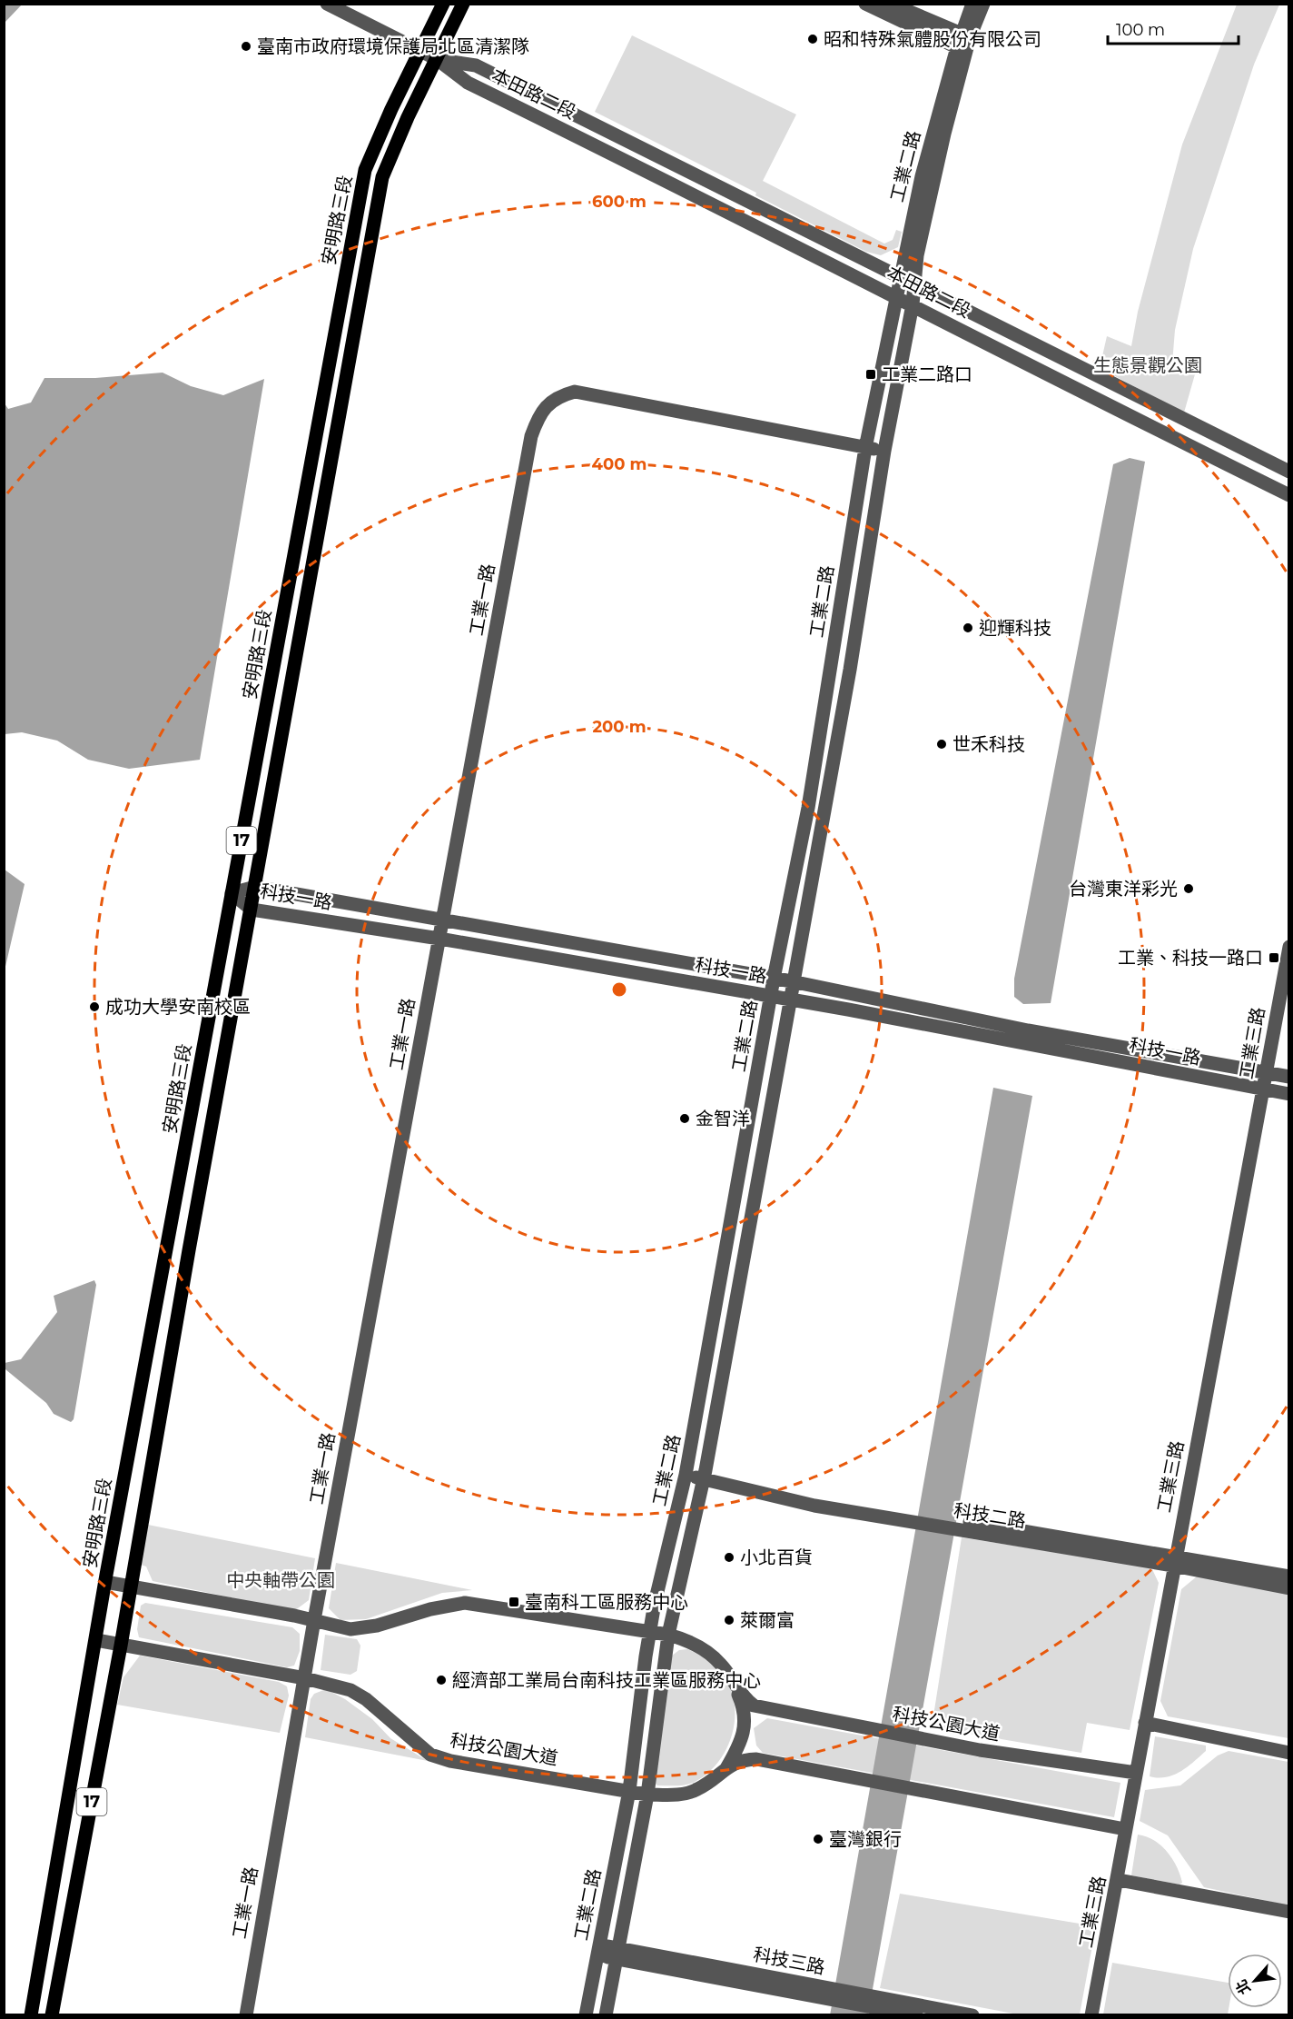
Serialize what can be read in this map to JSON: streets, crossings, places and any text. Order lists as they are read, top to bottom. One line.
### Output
{"streets":{"main road":["安明路三段","17"],"street":["本田路二段","工業二路","工業一路","科技一路","工業三路","科技二路","科技公園大道","科技三路"]},"crossings":[["本田路二段","工業二路"],["本田路二段","安明路三段"],["本田路二段","17"],["工業二路","工業一路"],["工業二路","科技一路"],["工業二路","科技二路"],["工業二路","科技公園大道"],["工業二路","科技三路"],["安明路三段","17"],["安明路三段","科技一路"],["安明路三段","科技公園大道"],["工業一路","科技一路"],["工業一路","科技公園大道"],["科技一路","工業三路"],["工業三路","科技二路"],["工業三路","科技公園大道"]],"parks":["生態景觀公園","中央軸帶公園"],"places":{"other":["昭和特殊氣體股份有限公司","臺南市政府環境保護局北區清潔隊","迎輝科技","世禾科技","台灣東洋彩光","成功大學安南校區","金智洋","小北百貨","萊爾富","經濟部工業局台南科技工業區服務中心","臺灣銀行"],"transit":["工業二路口","工業、科技一路口","臺南科工區服務中心"]},"scale_bar":"100 m","north":"bottom left","rings":["600 m","400 m","200 m"]}
